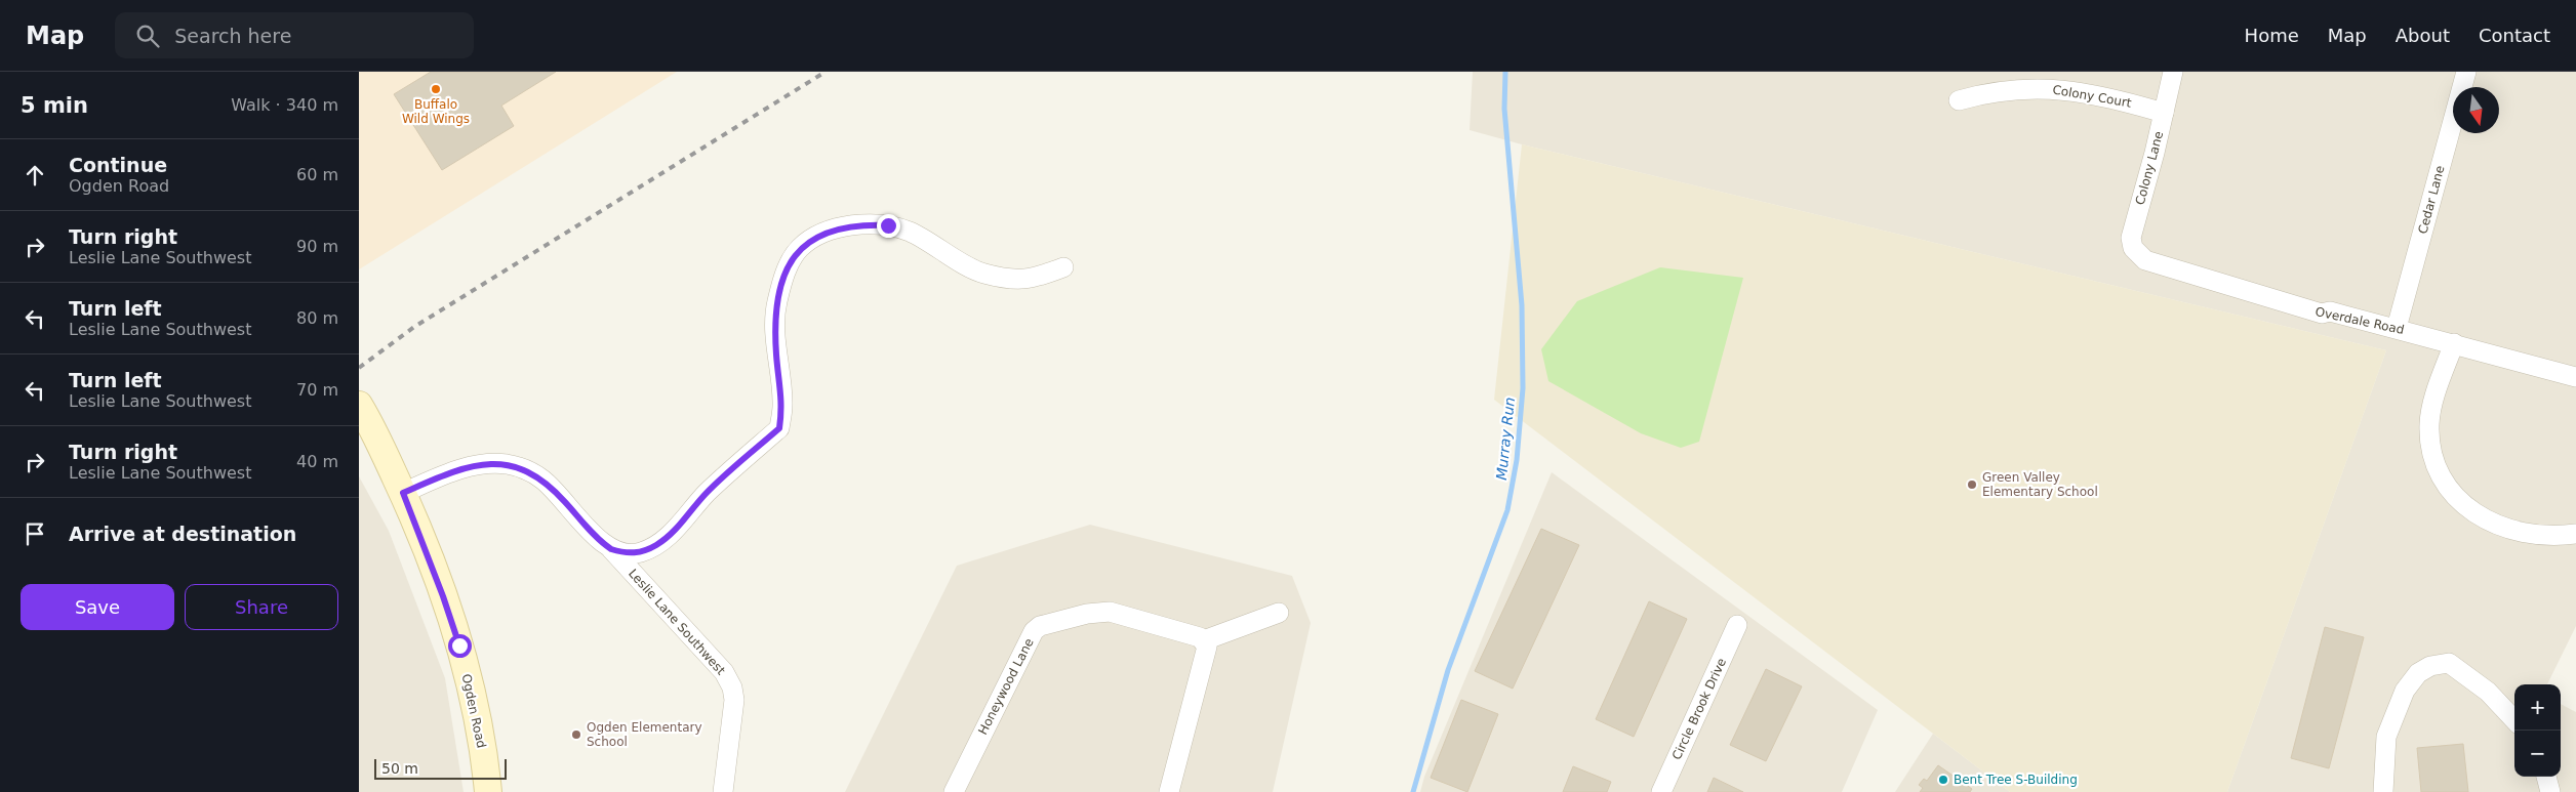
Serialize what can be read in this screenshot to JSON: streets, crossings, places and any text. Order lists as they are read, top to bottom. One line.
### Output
{"streets":{"street":["Colony Court","Colony Lane","Cedar Lane","Overdale Road","Leslie Lane Southwest","Honeywood Lane","Circle Brook Drive","Ogden Road"]},"crossings":[["Colony Court","Colony Lane"],["Colony Lane","Overdale Road"],["Cedar Lane","Overdale Road"],["Leslie Lane Southwest","Ogden Road"]],"water":["Murray Run"],"places":["Buffalo Wild Wings","Green Valley Elementary School","Ogden Elementary School","Bent Tree S-Building"],"scale_bar":"50 m","north":"bottom","page":{"header":"Map","search":"Search here","nav":["Home","Map","About","Contact"],"heading":["5 min","Walk · 340 m"],"list":[["Continue","Ogden Road","60 m"],["Turn right","Leslie Lane Southwest","90 m"],["Turn left","Leslie Lane Southwest","80 m"],["Turn left","Leslie Lane Southwest","70 m"],["Turn right","Leslie Lane Southwest","40 m"],"Arrive at destination"],"buttons":["Save","Share"],"map_buttons":["+","−"],"scale":"50 m"}}
